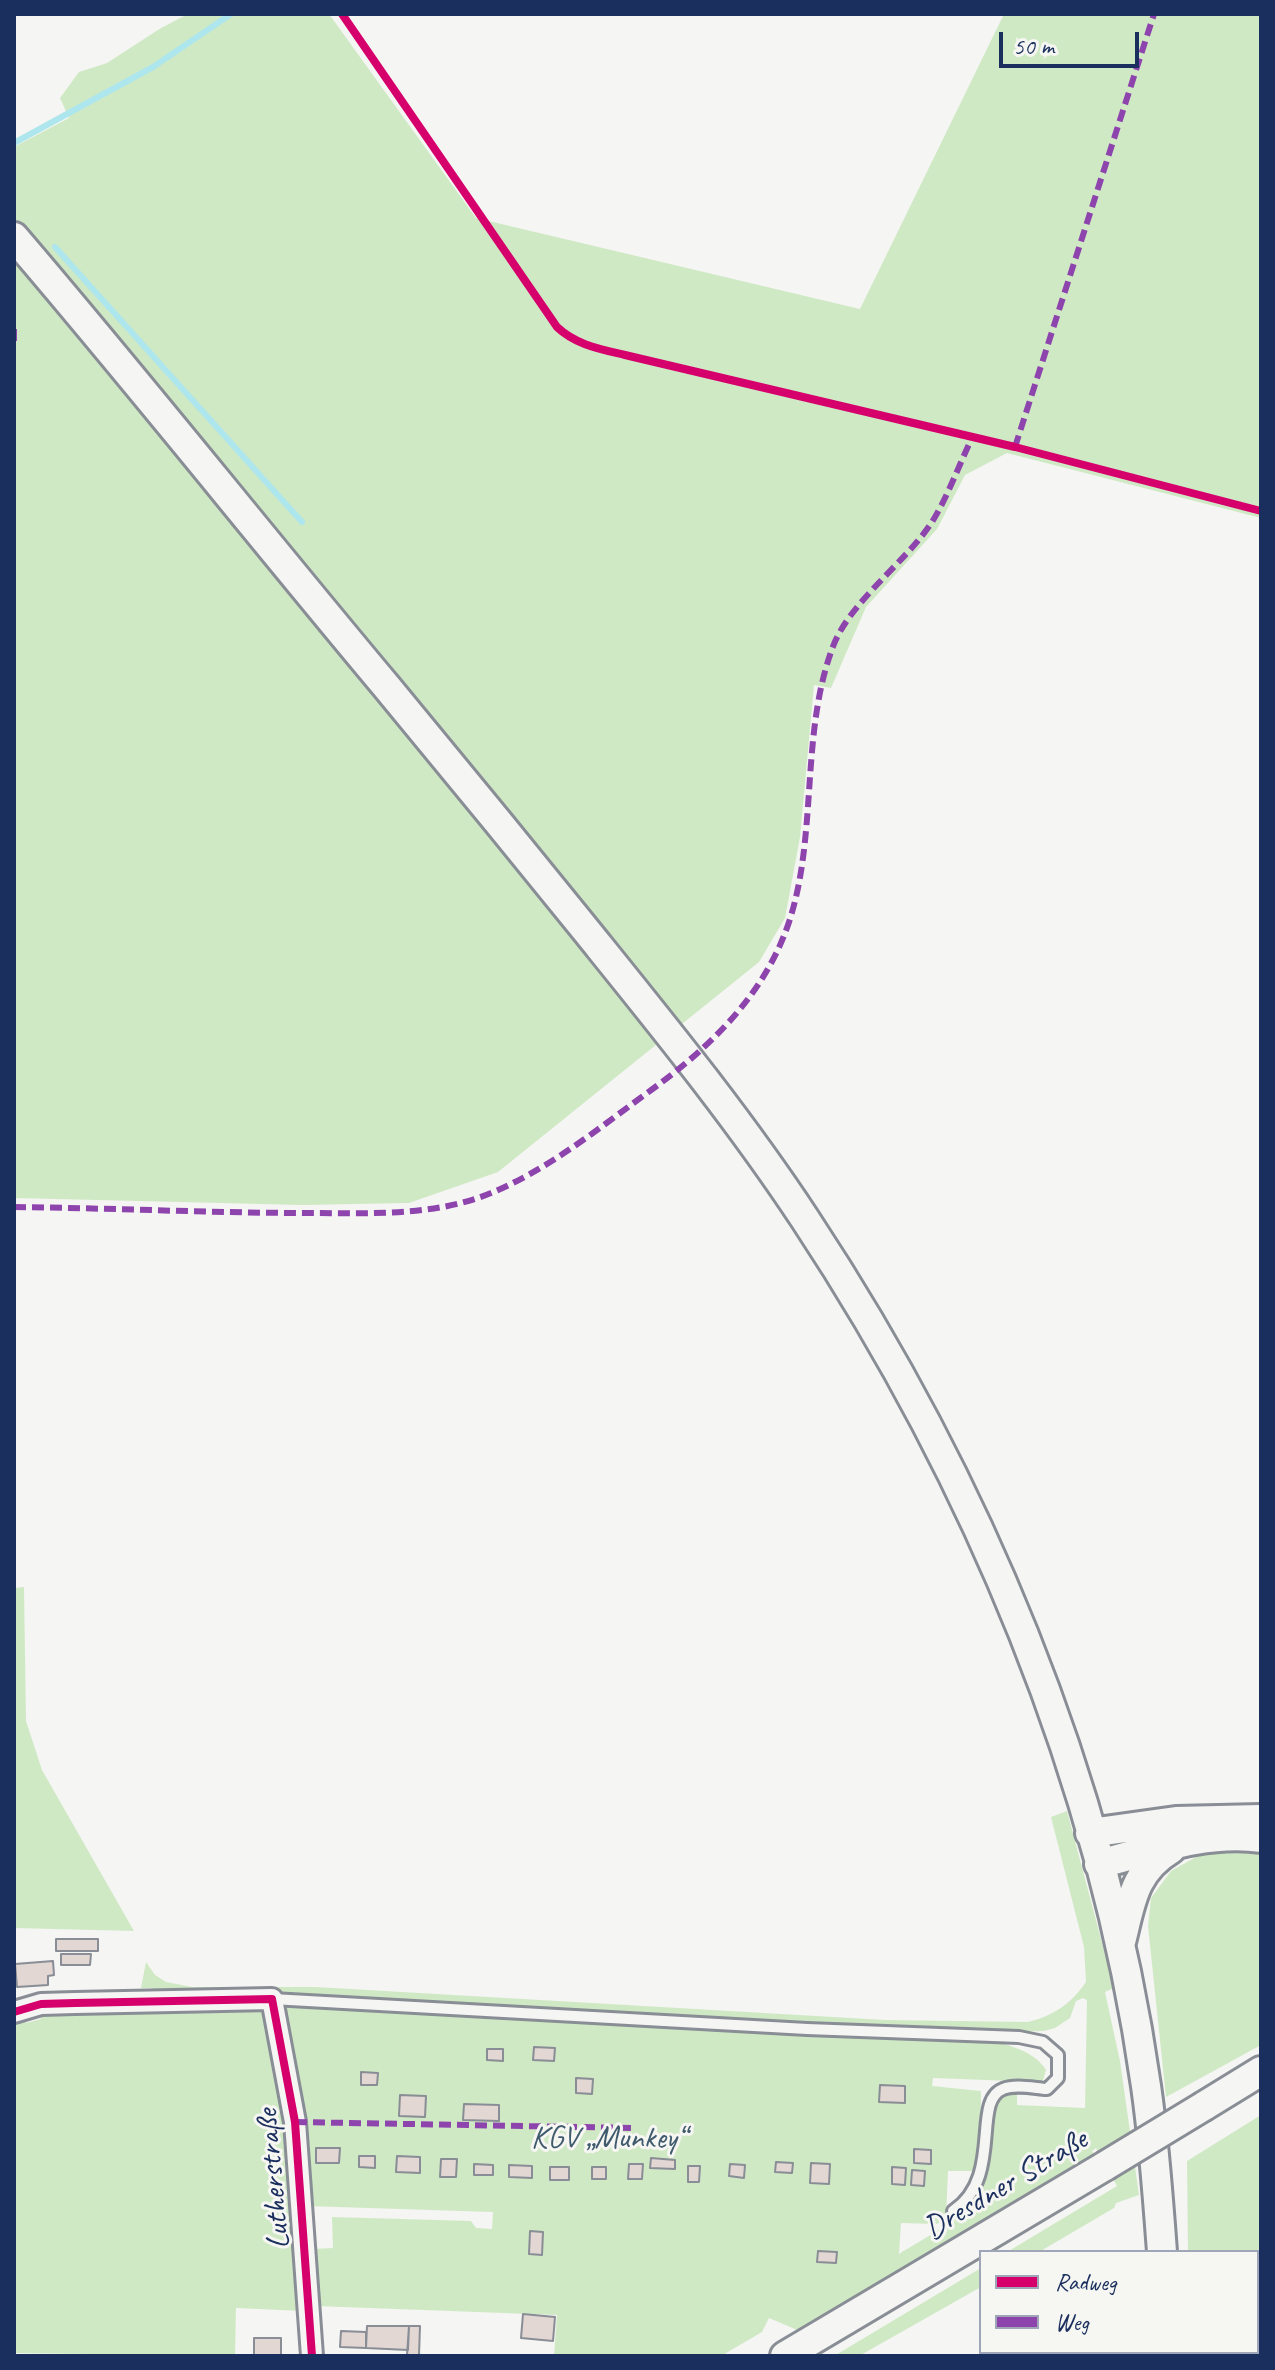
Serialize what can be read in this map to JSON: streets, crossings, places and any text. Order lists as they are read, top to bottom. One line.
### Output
{"streets":{"main road":["Dresdner Straße"],"street":["Lutherstraße"]},"parks":["KGV „Munkey“"],"legend":["Radweg","Weg"],"scale_bar":"50 m"}
